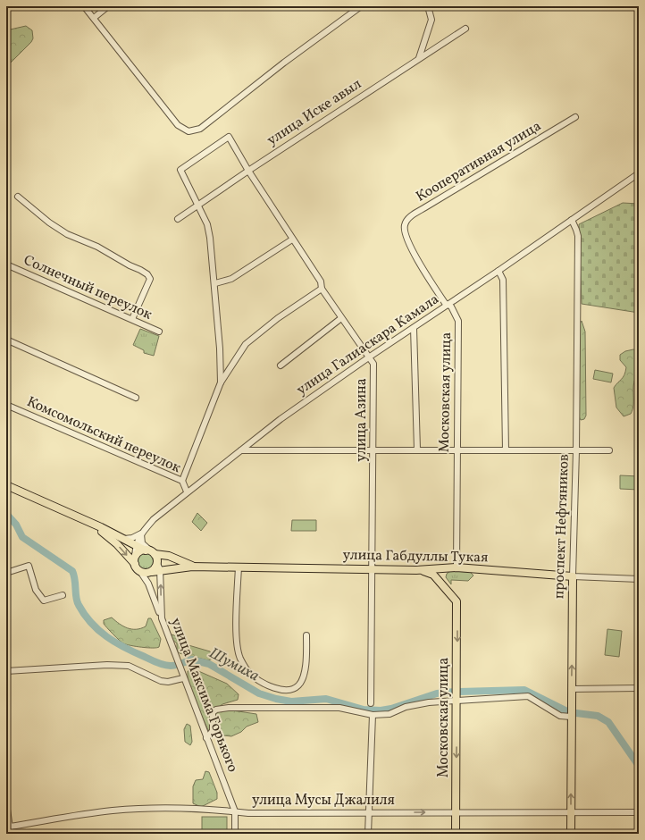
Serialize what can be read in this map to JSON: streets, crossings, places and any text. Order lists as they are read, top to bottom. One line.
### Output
{"streets":{"main road":["Московская улица","проспект Нефтяников","улица Габдуллы Тукая","улица Максима Горького"],"street":["улица Иске авыл","Кооперативная улица","Солнечный переулок","улица Галиаскара Камала","улица Азина","Комсомольский переулок","улица Мусы Джалиля"]},"crossings":[["улица Иске авыл","улица Азина"],["Кооперативная улица","Московская улица"],["улица Галиаскара Камала","Московская улица"],["улица Галиаскара Камала","улица Азина"],["улица Галиаскара Камала","Комсомольский переулок"],["улица Галиаскара Камала","проспект Нефтяников"],["улица Галиаскара Камала","улица Габдуллы Тукая"],["улица Галиаскара Камала","улица Максима Горького"],["Московская улица","улица Габдуллы Тукая"],["Московская улица","улица Мусы Джалиля"],["улица Азина","улица Габдуллы Тукая"],["проспект Нефтяников","улица Габдуллы Тукая"],["проспект Нефтяников","улица Мусы Джалиля"],["улица Габдуллы Тукая","улица Максима Горького"],["улица Максима Горького","улица Мусы Джалиля"]],"one_way":["Московская улица"],"water":["Шумиха"]}
